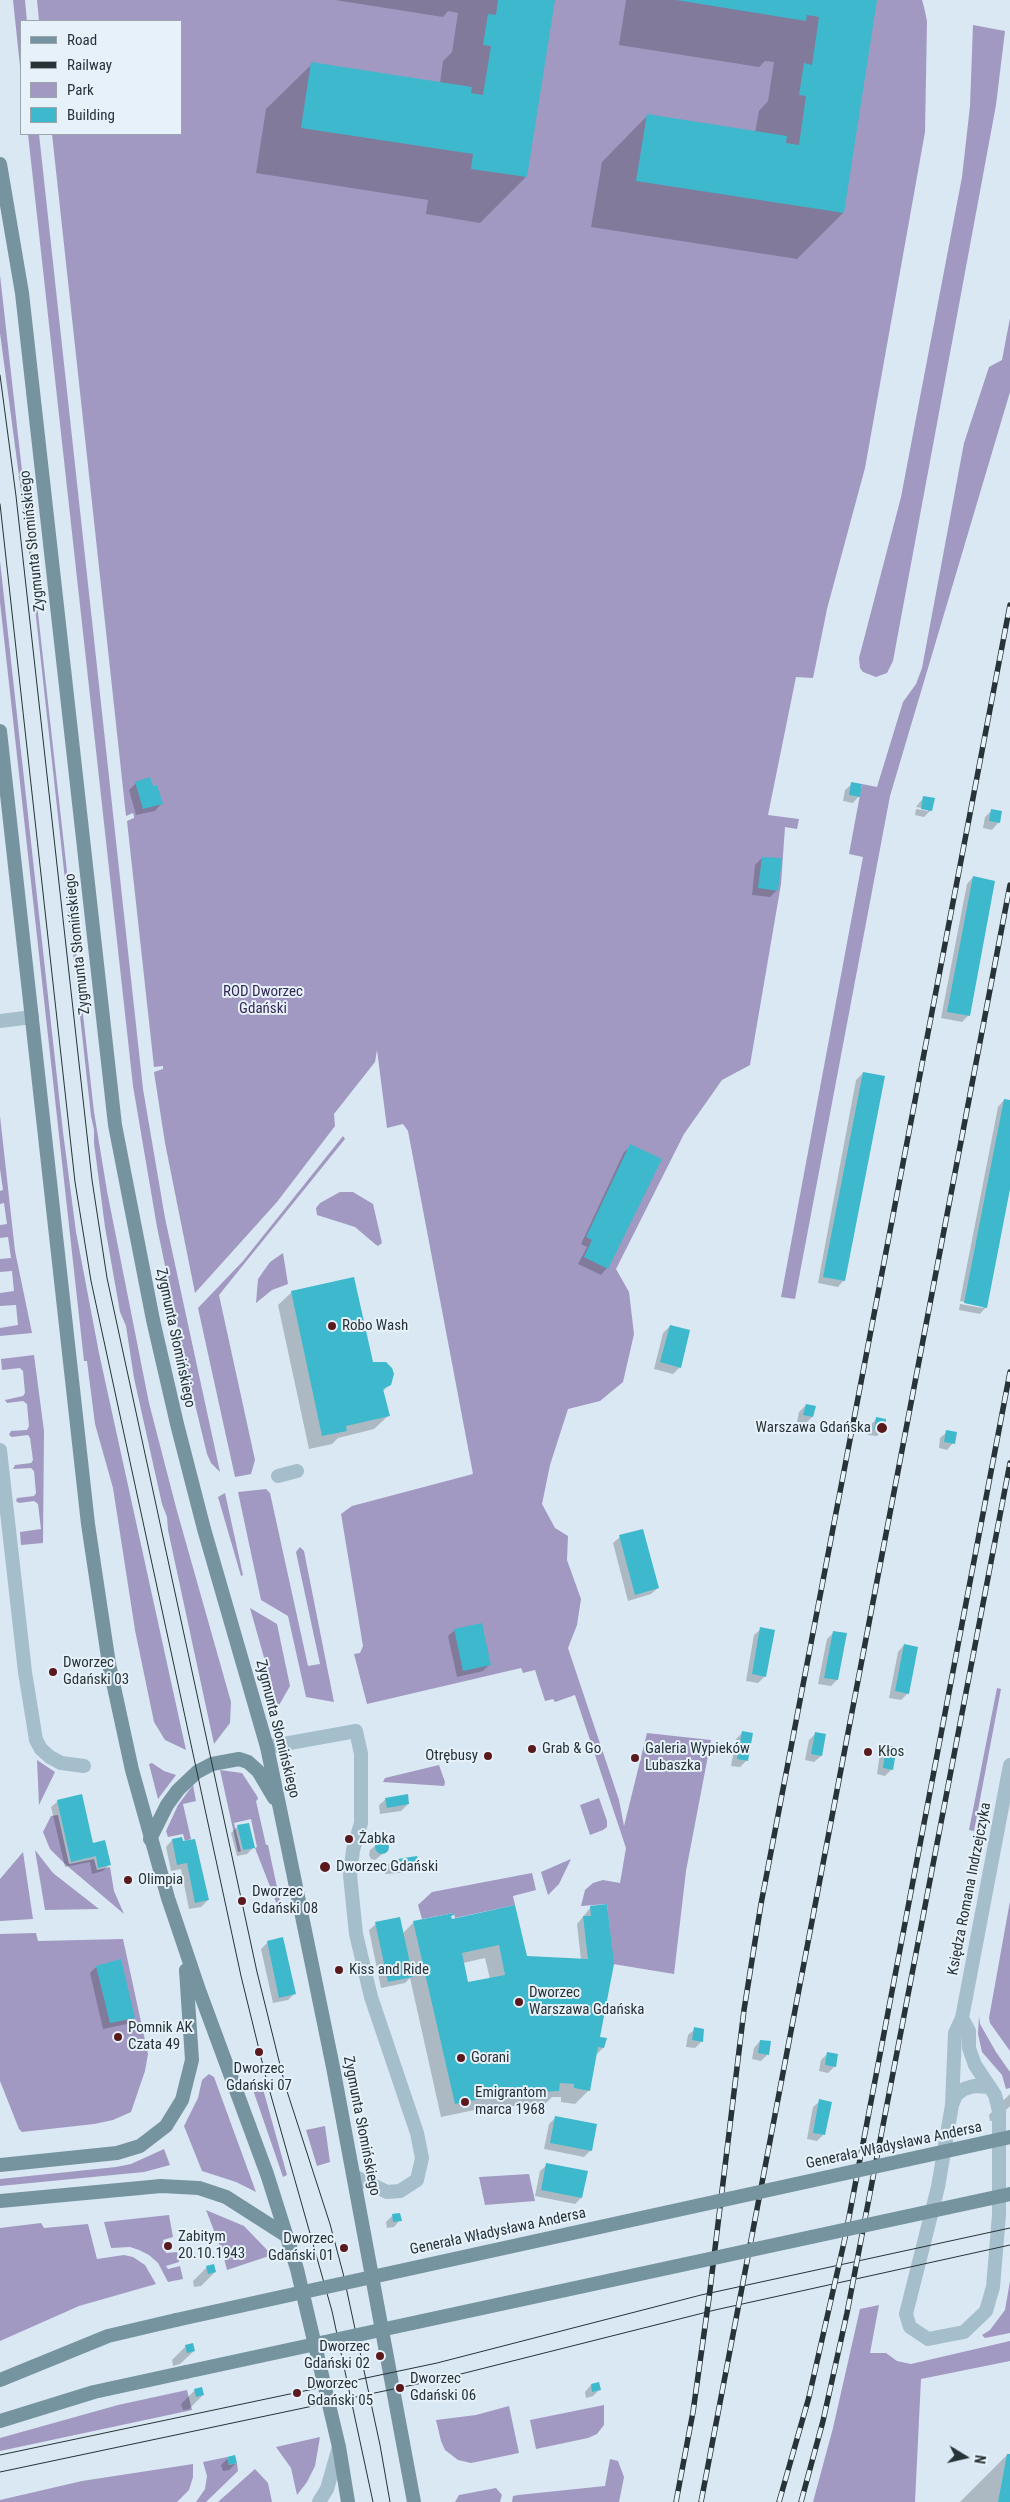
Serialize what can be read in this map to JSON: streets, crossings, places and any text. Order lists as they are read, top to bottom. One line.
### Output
{"streets":{"main road":["Zygmunta Słomińskiego","Generała Władysława Andersa"],"lane":["Księdza Romana Indrzejczyka"]},"parks":["ROD Dworzec Gdański"],"places":["Robo Wash","Warszawa Gdańska","Dworzec Gdański 03","Grab & Go","Kłos","Otrębusy","Galeria Wypieków Lubaszka","Żabka","Dworzec Gdański","Olimpia","Dworzec Gdański 08","Kiss and Ride","Dworzec Warszawa Gdańska","Pomnik AK Czata 49","Dworzec Gdański 07","Gorani","Emigrantom marca 1968","Zabitym 20.10.1943","Dworzec Gdański 01","Dworzec Gdański 02","Dworzec Gdański 06","Dworzec Gdański 05"],"legend":["Road","Railway","Park","Building"],"north":"right"}
